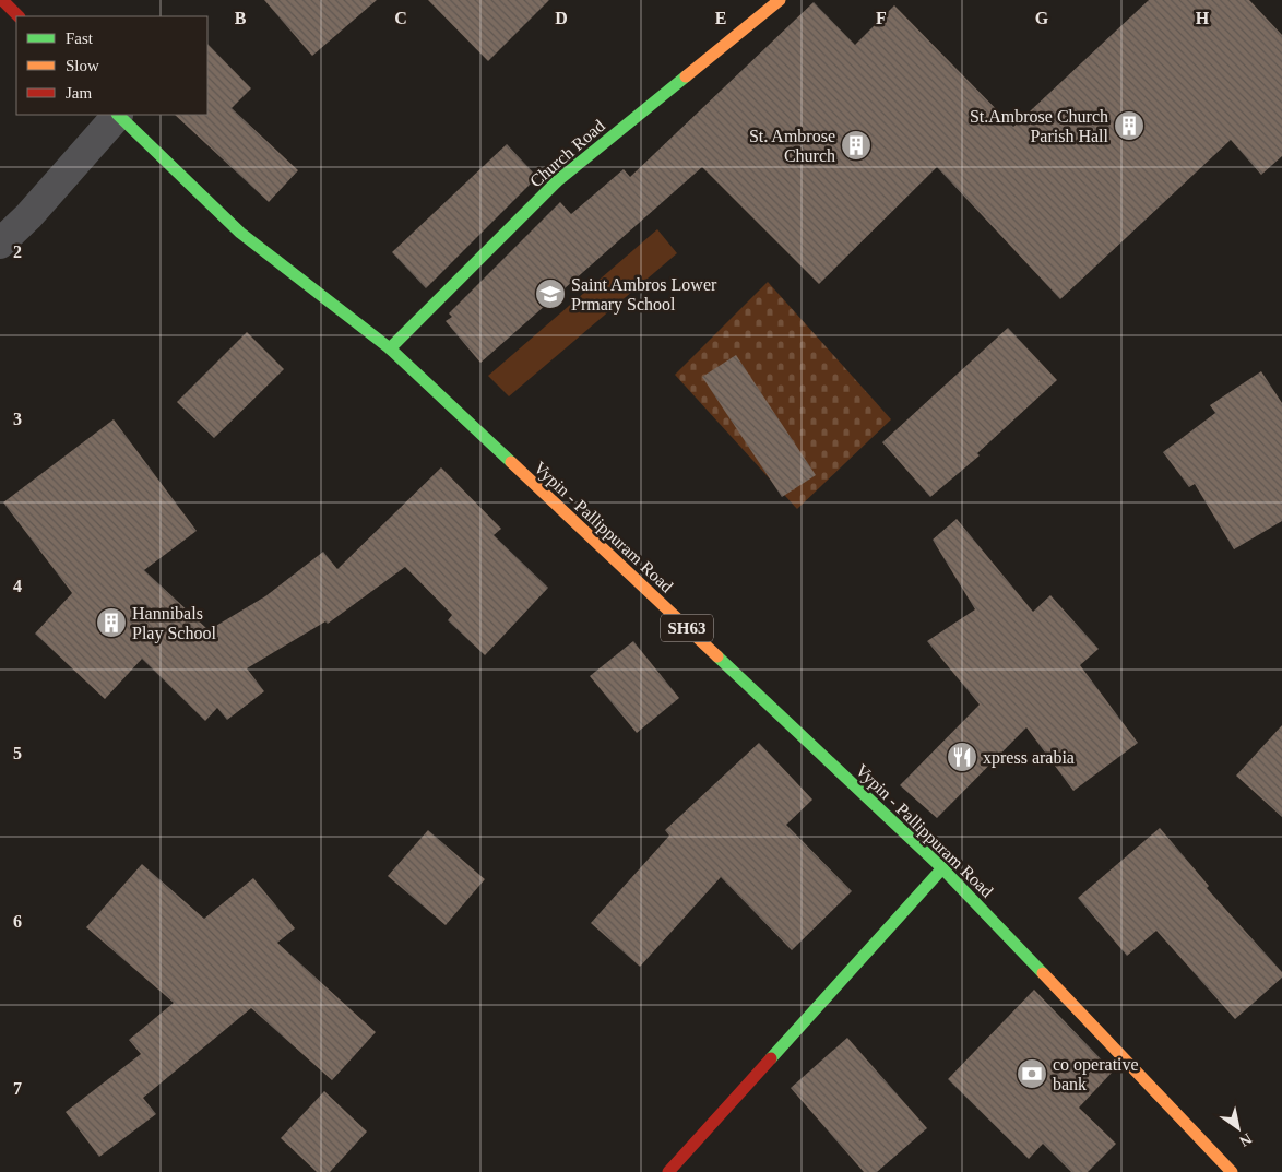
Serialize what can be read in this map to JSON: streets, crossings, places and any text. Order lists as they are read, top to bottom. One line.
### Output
{"streets":{"main road":["Church Road","Vypin - Pallippuram Road","SH63"]},"crossings":[["Church Road","Vypin - Pallippuram Road"]],"places":{"building":["St.Ambrose Church Parish Hall","St. Ambrose Church","Hannibals Play School"],"school or university":["Saint Ambros Lower Prmary School"],"restaurant":["xpress arabia"],"bank":["co operative bank"]},"legend":["Fast","Slow","Jam"],"north":"bottom right","grid":{"columns":["B","C","D","E","F","G","H"],"rows":["2","3","4","5","6","7"]}}
